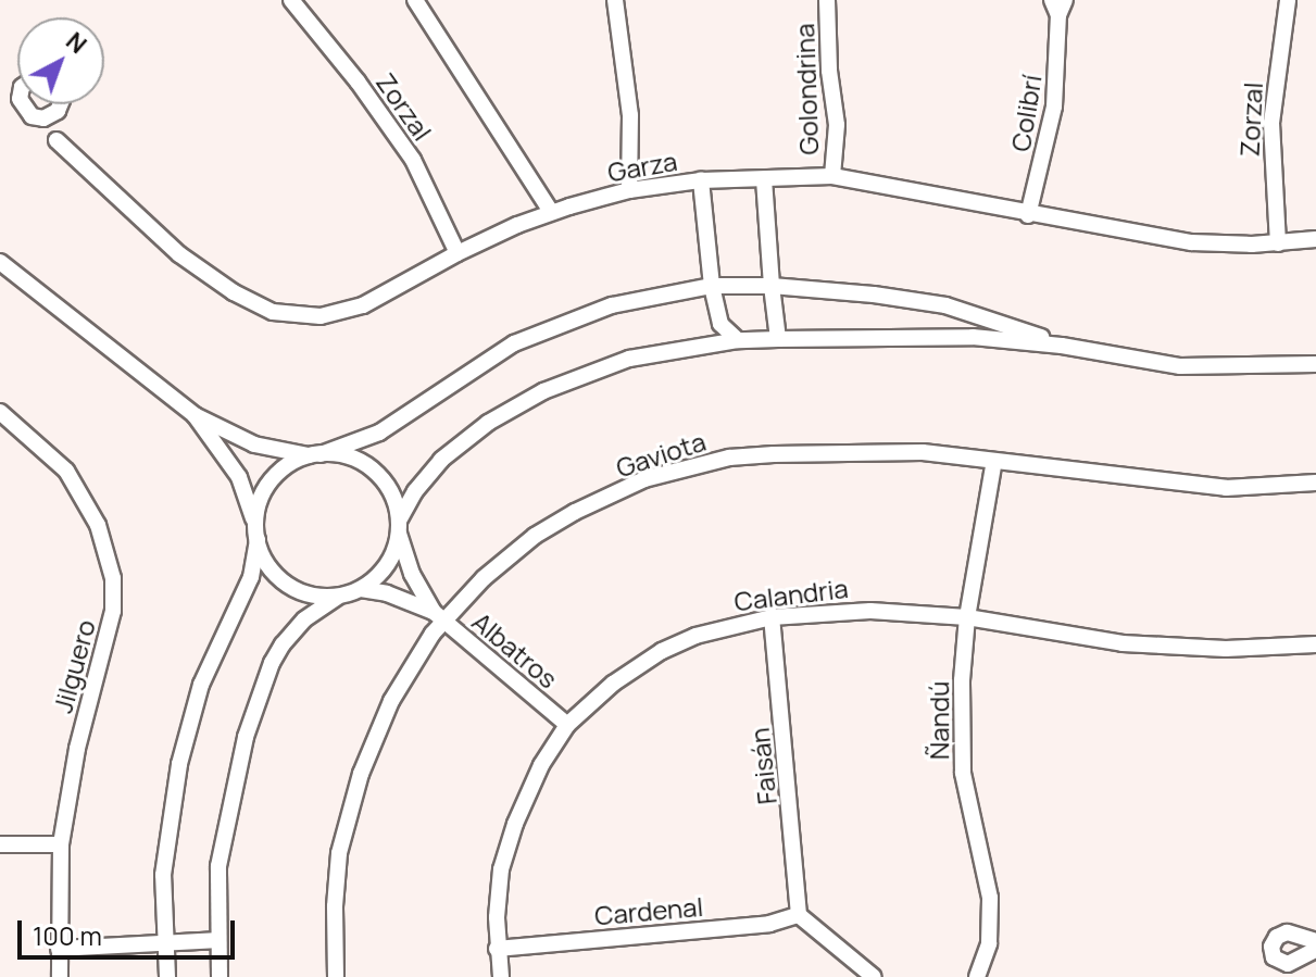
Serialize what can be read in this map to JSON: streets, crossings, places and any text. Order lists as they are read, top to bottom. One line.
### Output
{"streets":{"street":["Golondrina","Zorzal","Colibrí","Garza","Gaviota","Calandria","Albatros","Jilguero","Ñandú","Faisán","Cardenal"]},"crossings":[["Golondrina","Garza"],["Zorzal","Garza"],["Colibrí","Garza"],["Gaviota","Albatros"],["Gaviota","Ñandú"],["Calandria","Albatros"],["Calandria","Ñandú"],["Calandria","Faisán"],["Calandria","Cardenal"],["Faisán","Cardenal"]],"scale_bar":"100 m","north":"top right"}
